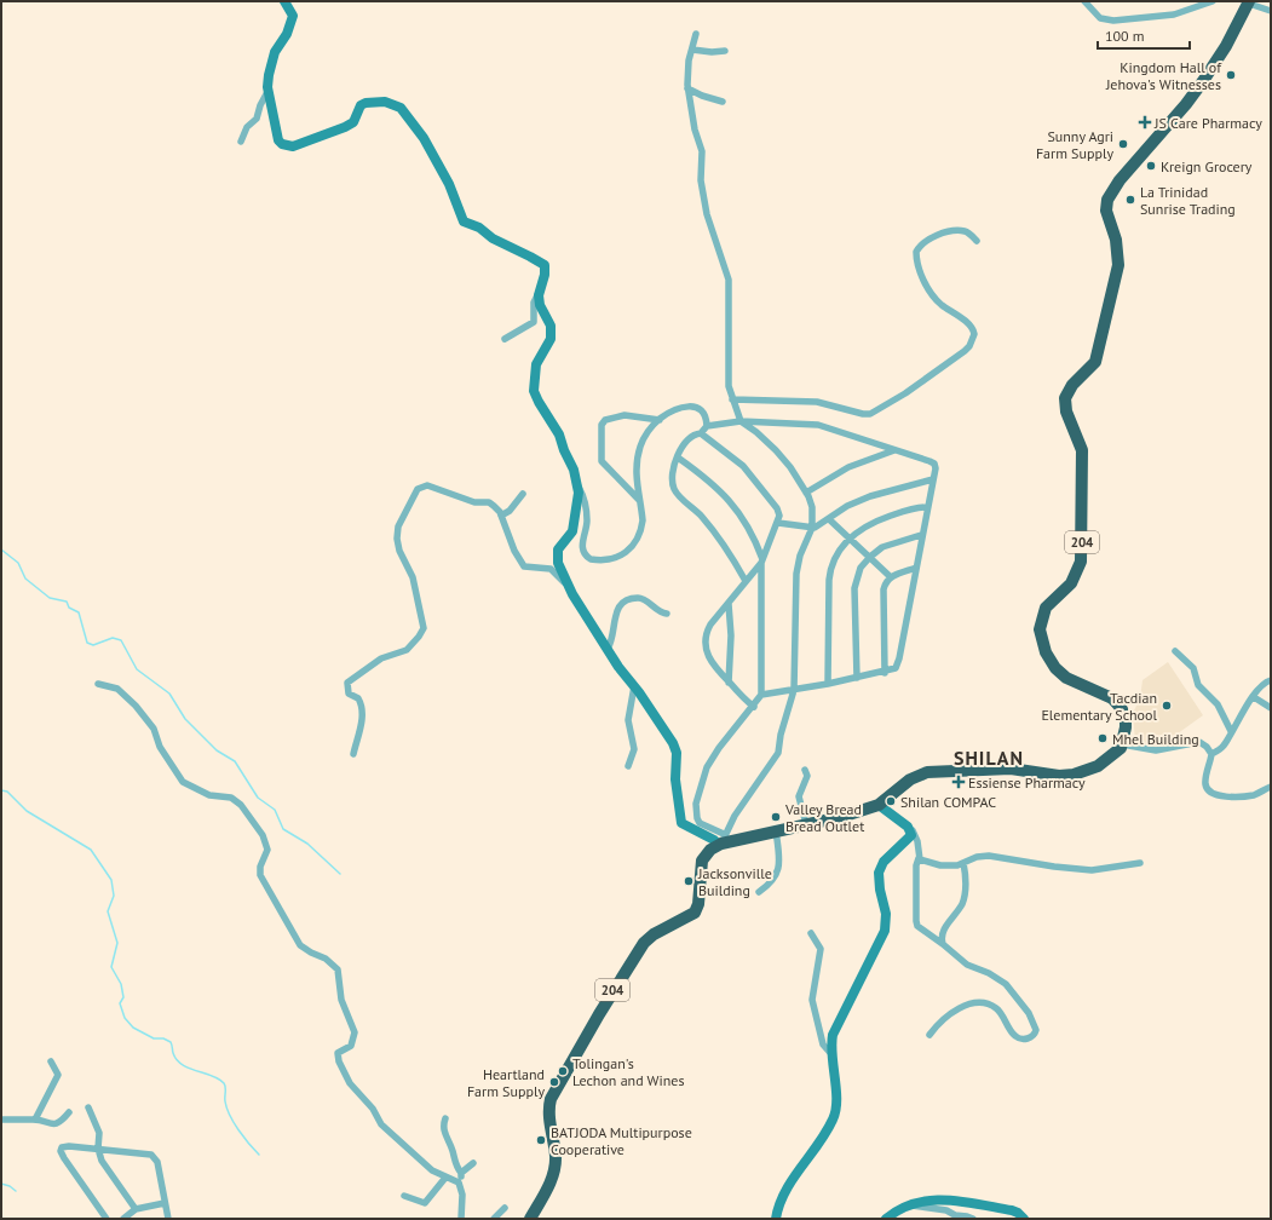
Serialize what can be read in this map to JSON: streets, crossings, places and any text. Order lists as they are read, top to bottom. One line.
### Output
{"streets":{"highway":["204"]},"districts":["SHILAN"],"places":{"other":["Kingdom Hall of Jehova's Witnesses","Sunny Agri Farm Supply","Kreign Grocery","La Trinidad Sunrise Trading","Tacdian Elementary School","Mhel Building","Shilan COMPAC","Valley Bread Bread Outlet","Jacksonville Building","Tolingan's Lechon and Wines","Heartland Farm Supply","BATJODA Multipurpose Cooperative"],"health":["JS Care Pharmacy","Essiense Pharmacy"]},"scale_bar":"100 m"}
